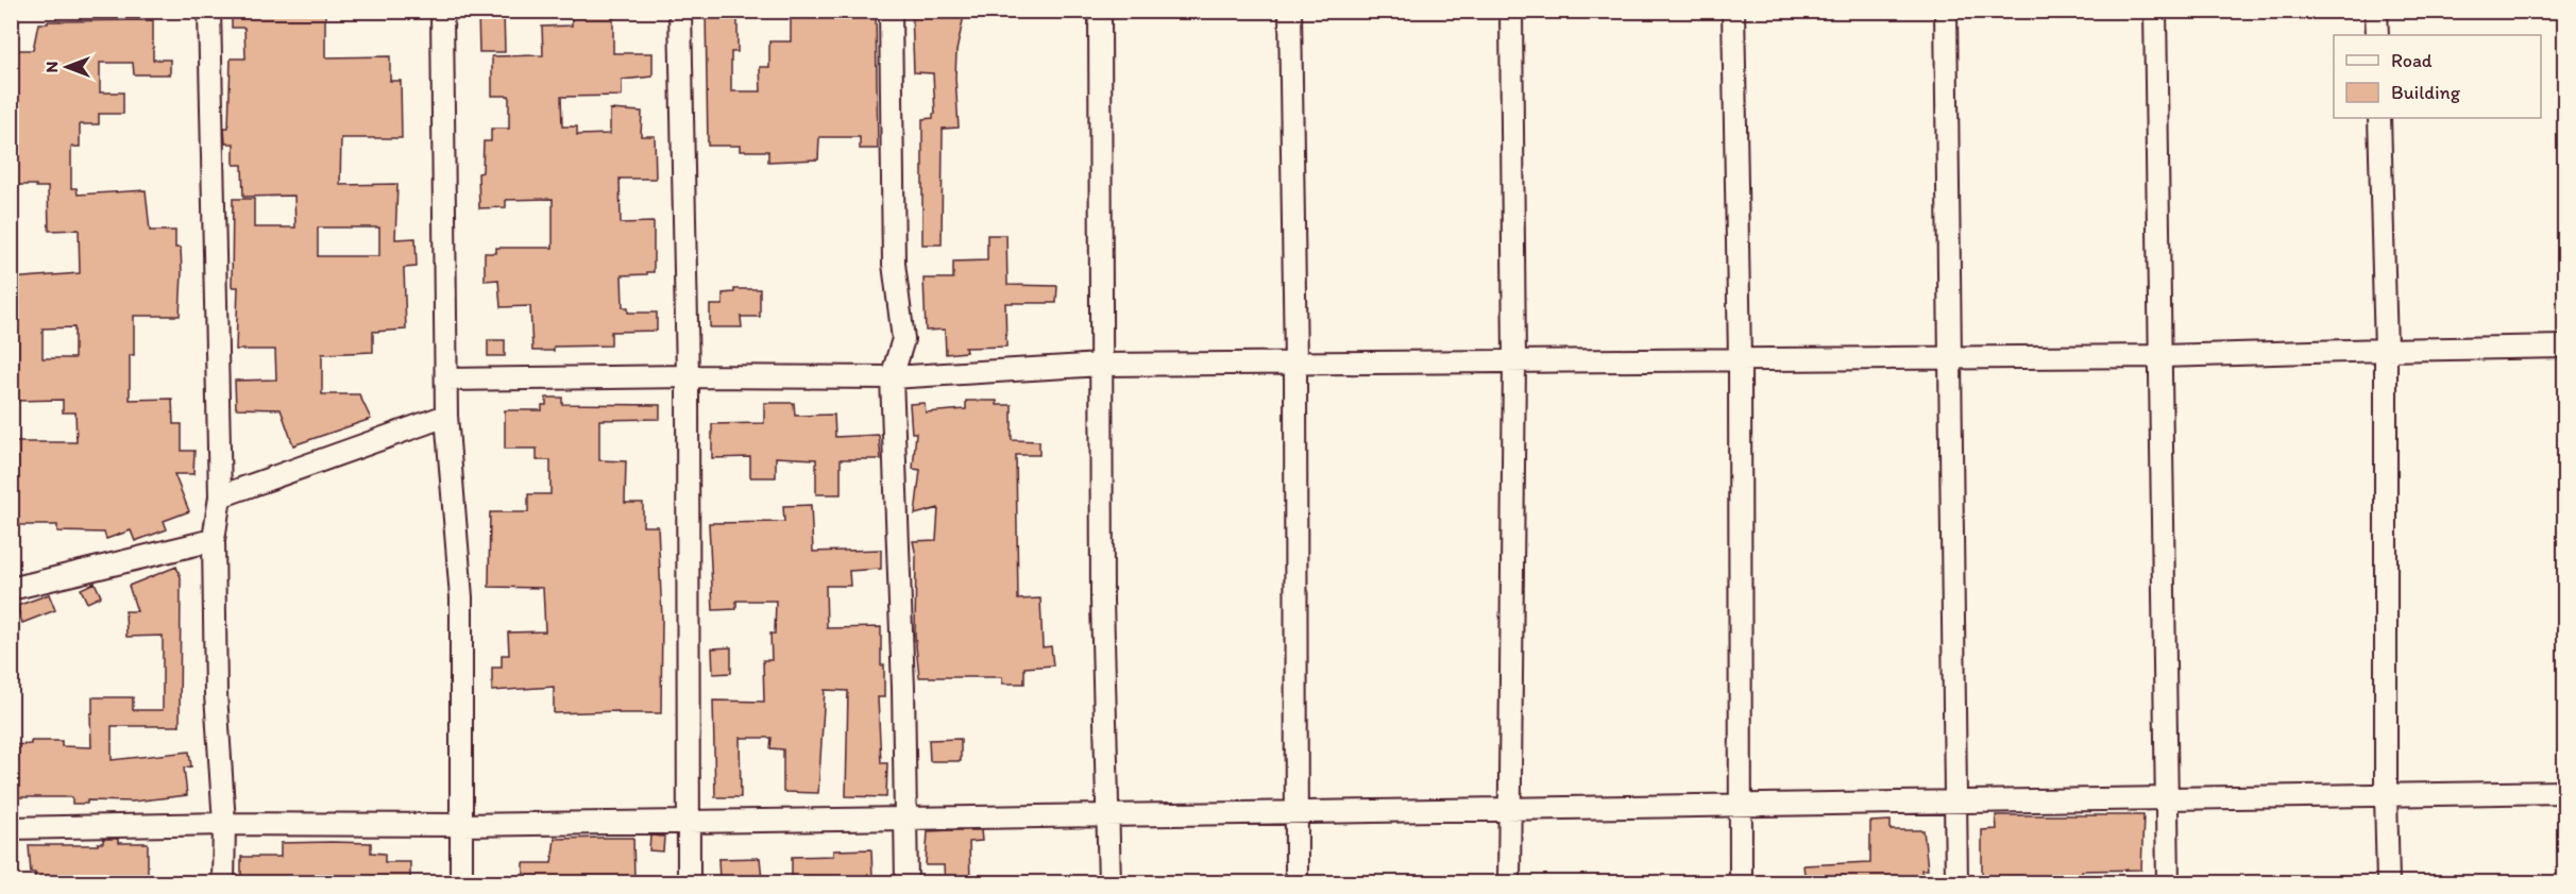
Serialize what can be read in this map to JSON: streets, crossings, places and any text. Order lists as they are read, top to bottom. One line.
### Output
{"legend":["Road","Building"],"north":"left"}
